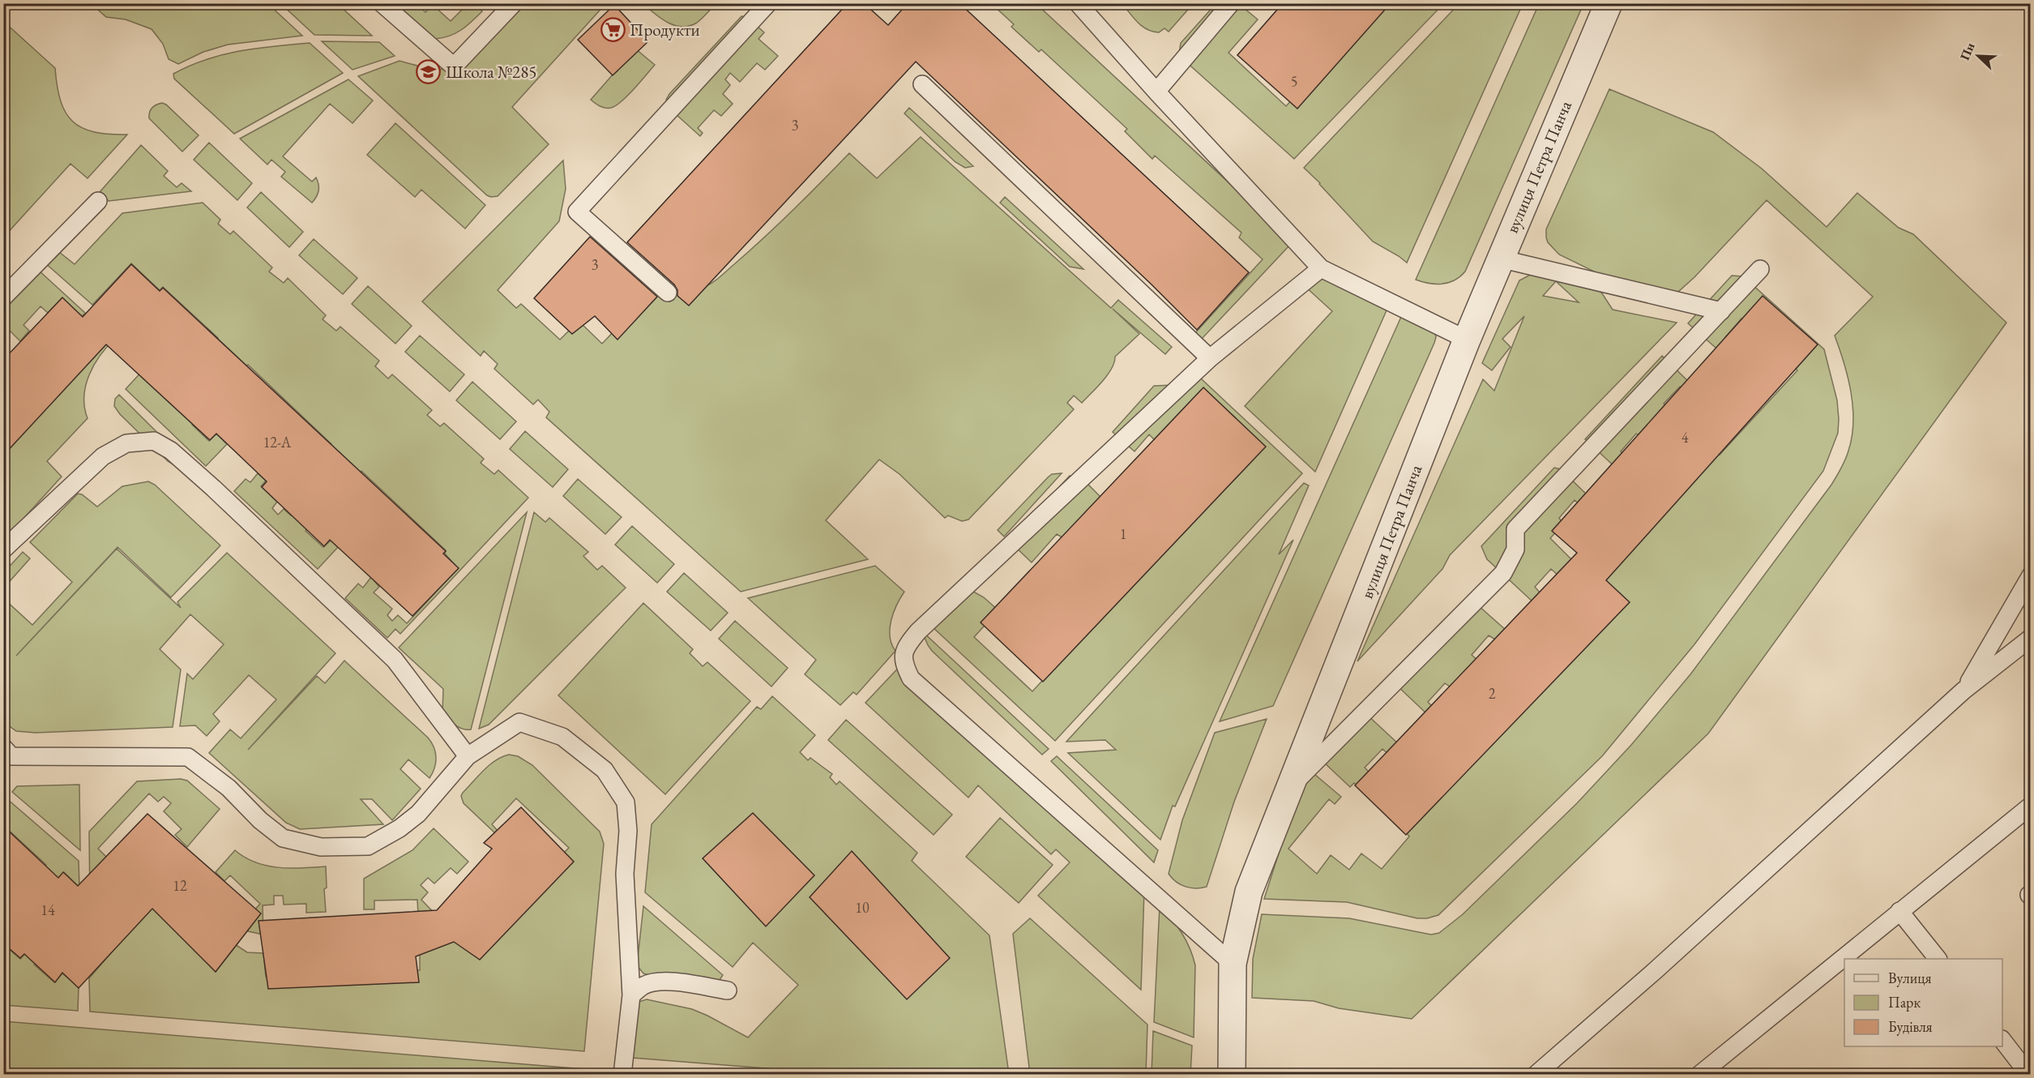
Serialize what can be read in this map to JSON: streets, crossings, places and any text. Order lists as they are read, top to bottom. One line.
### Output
{"streets":{"street":["вулиця Петра Панча"]},"places":{"supermarket":["Продукти"],"school or university":["Школа №285"]},"house_numbers":["5","3","3","4","12-А","1","2","12","10","14"],"legend":["Вулиця","Парк","Будівля"],"north":"top left"}
